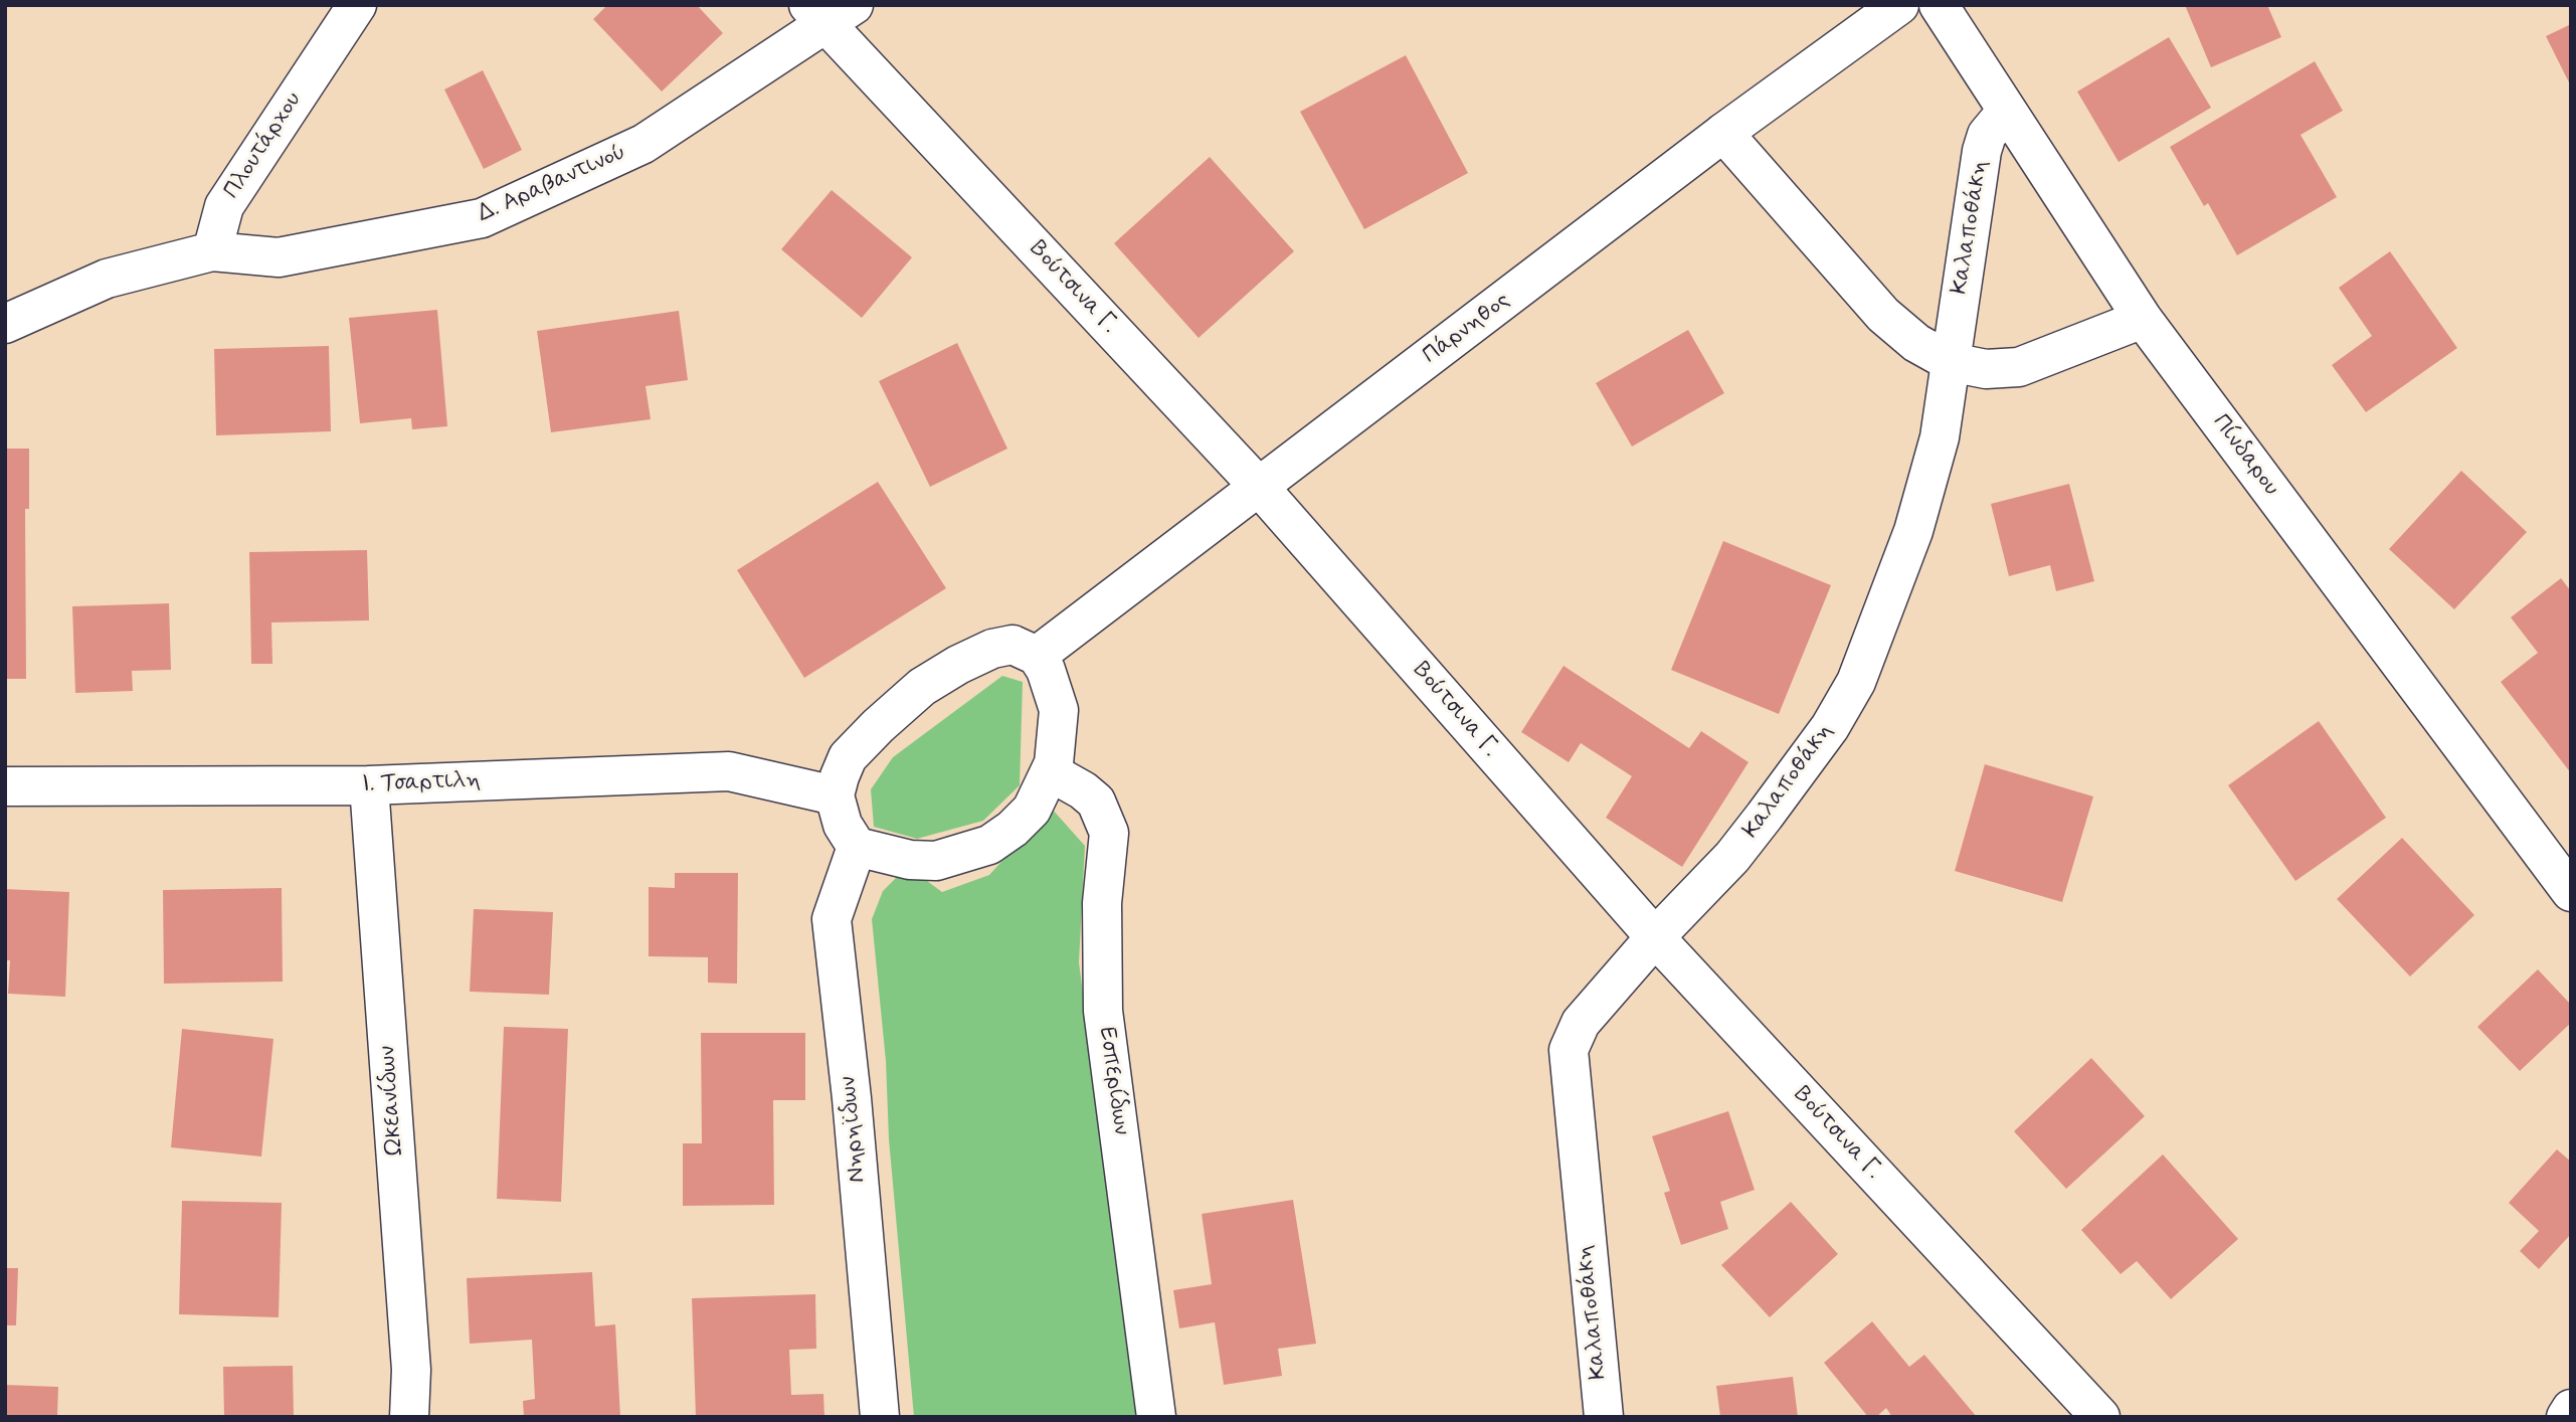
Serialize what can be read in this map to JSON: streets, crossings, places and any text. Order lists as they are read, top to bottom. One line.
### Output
{"streets":{"street":["Πλουτάρχου","Δ. Αραβαντινού","Καλαποθάκη","Βούτσινα Γ.","Πάρνηθος","Πίνδαρου","Ι. Τσαρτιλη","Εσπερίδων","Ωκεανίδων","Νηρηϊδων"]},"crossings":[["Πλουτάρχου","Δ. Αραβαντινού"],["Δ. Αραβαντινού","Βούτσινα Γ."],["Καλαποθάκη","Βούτσινα Γ."],["Καλαποθάκη","Πίνδαρου"],["Βούτσινα Γ.","Πάρνηθος"],["Πάρνηθος","Ι. Τσαρτιλη"],["Πάρνηθος","Εσπερίδων"],["Πάρνηθος","Νηρηϊδων"],["Ι. Τσαρτιλη","Εσπερίδων"],["Ι. Τσαρτιλη","Ωκεανίδων"],["Ι. Τσαρτιλη","Νηρηϊδων"],["Εσπερίδων","Νηρηϊδων"]]}
